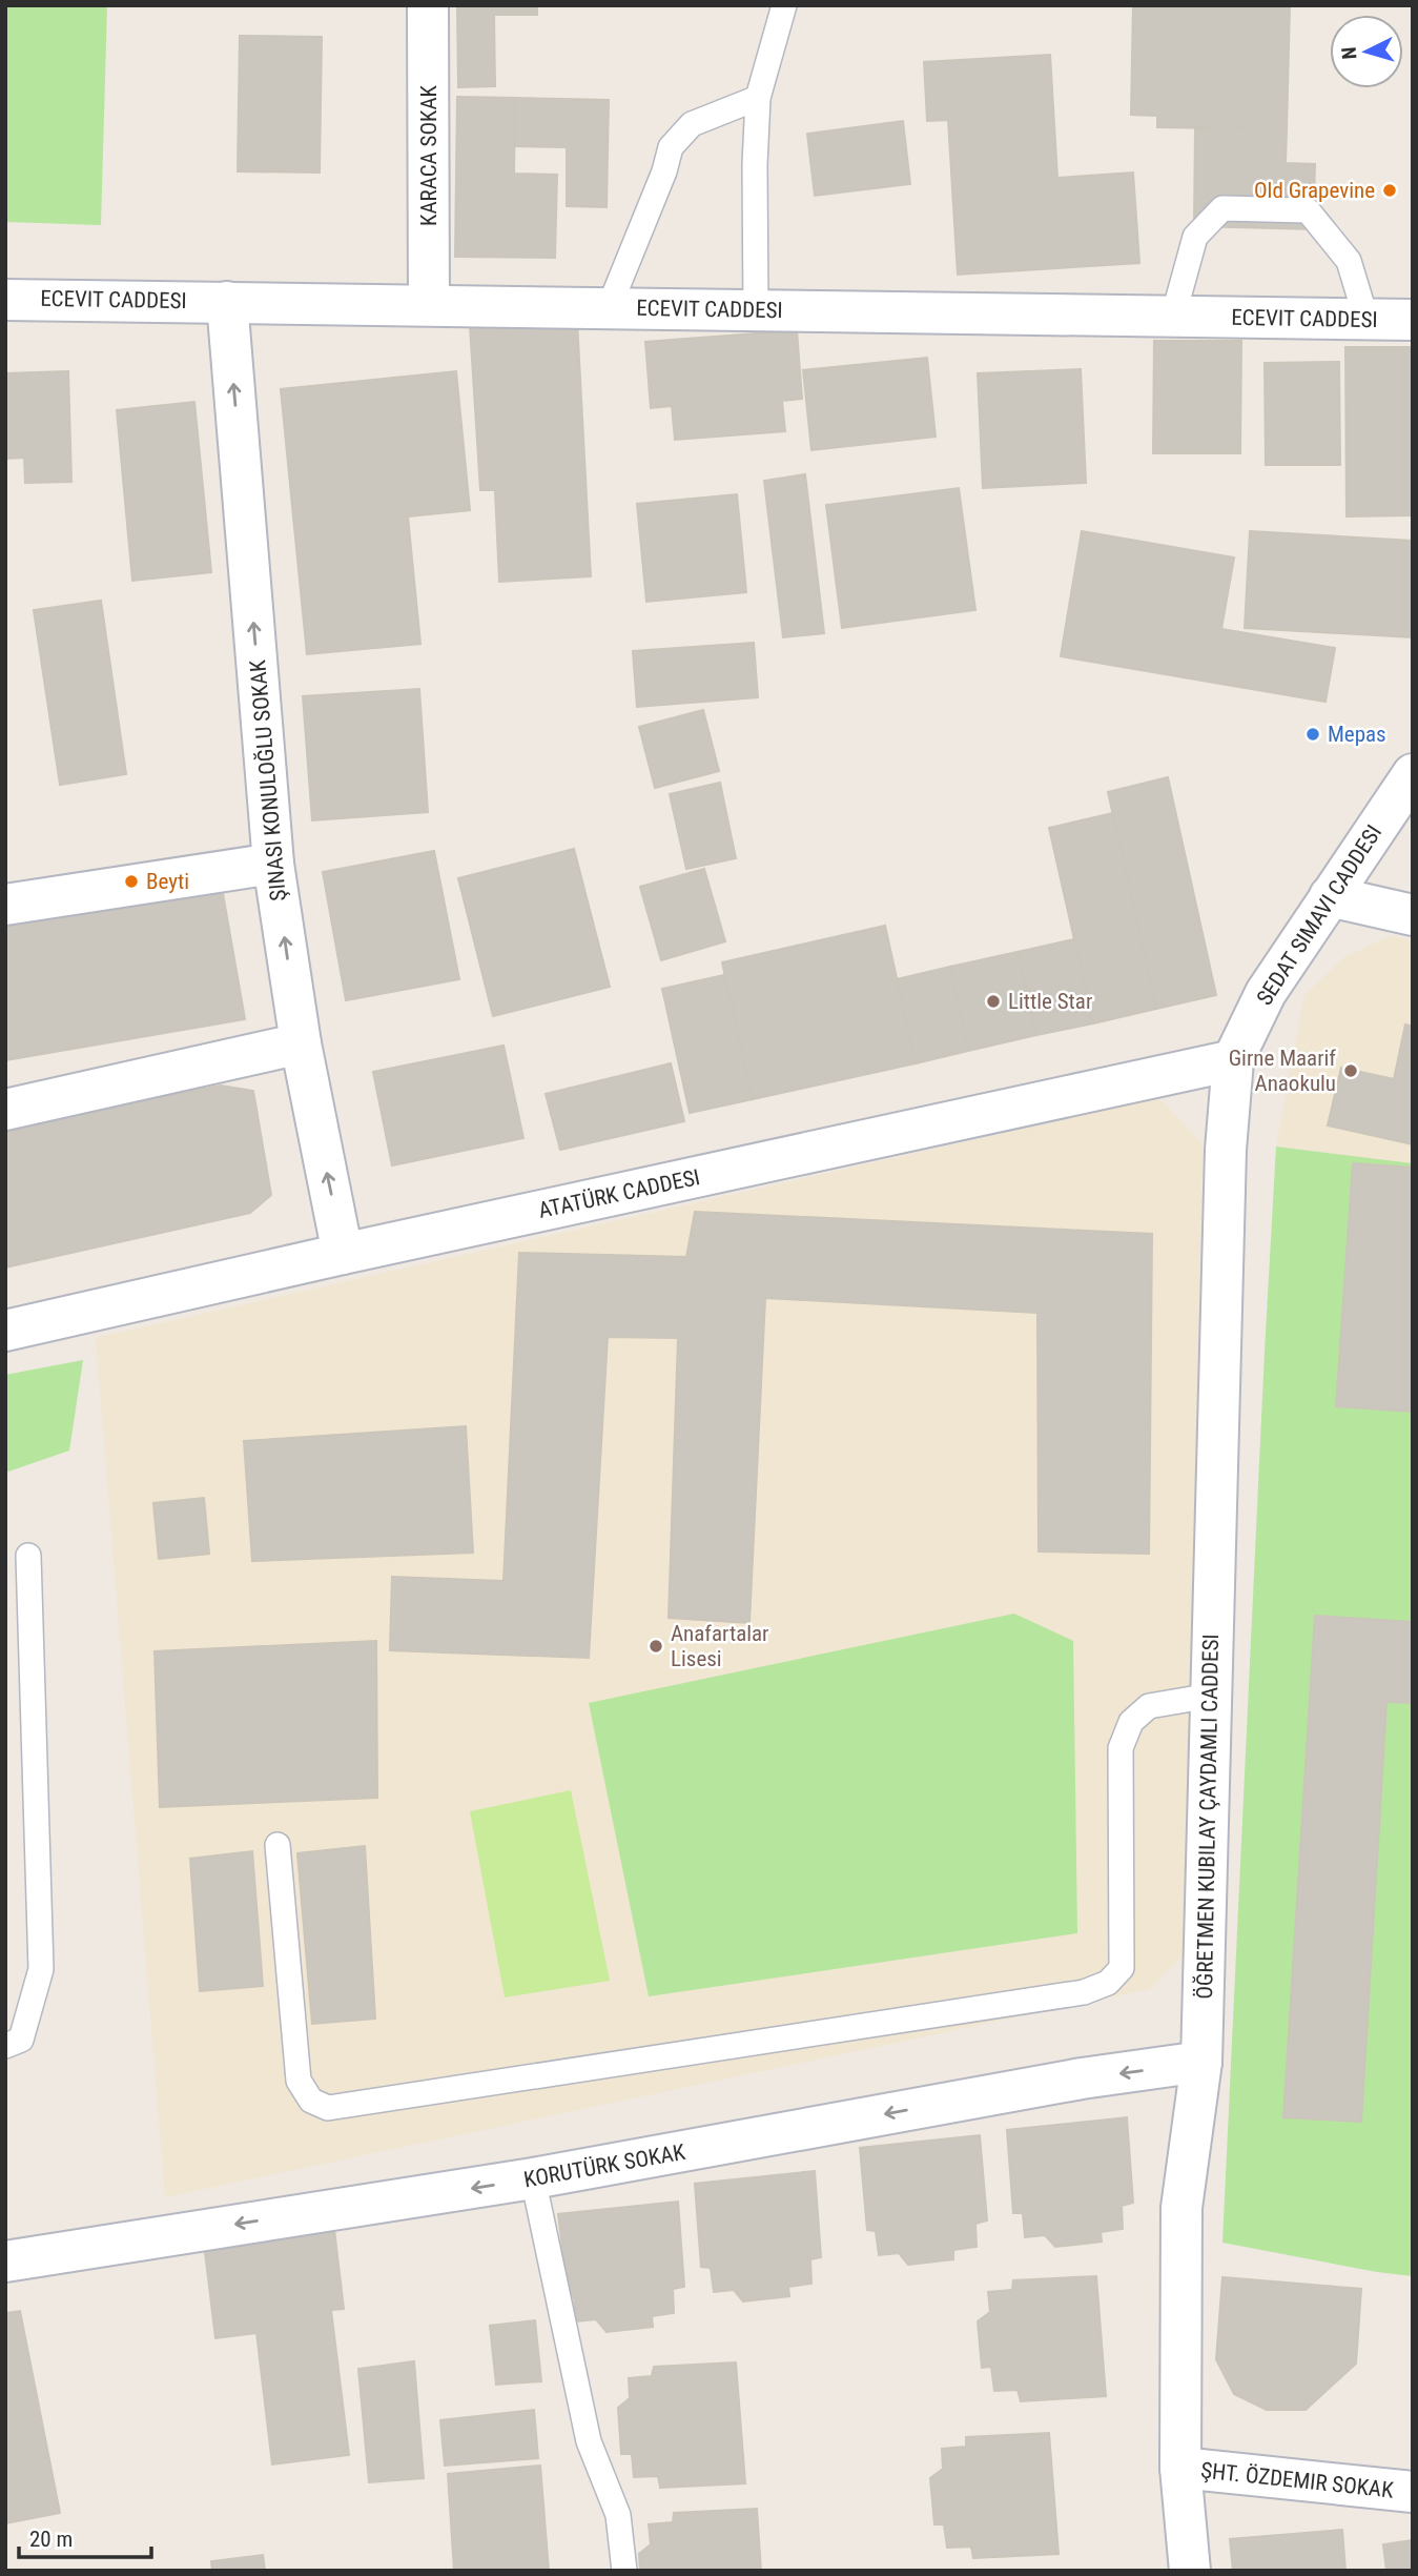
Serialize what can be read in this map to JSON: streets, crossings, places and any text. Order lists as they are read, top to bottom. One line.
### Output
{"streets":{"street":["KARACA SOKAK","ECEVIT CADDESI","ŞINASI KONULOĞLU SOKAK","SEDAT SIMAVI CADDESI","ATATÜRK CADDESI","KORUTÜRK SOKAK","ŞHT. ÖZDEMIR SOKAK"]},"crossings":[["KARACA SOKAK","ECEVIT CADDESI"],["ECEVIT CADDESI","ŞINASI KONULOĞLU SOKAK"],["ŞINASI KONULOĞLU SOKAK","ATATÜRK CADDESI"],["SEDAT SIMAVI CADDESI","ATATÜRK CADDESI"]],"one_way":["ŞINASI KONULOĞLU SOKAK","KORUTÜRK SOKAK"],"places":["Old Grapevine","Mepas","Beyti","Little Star","Girne Maarif Anaokulu","Anafartalar Lisesi"],"scale_bar":"20 m","north":"left"}
